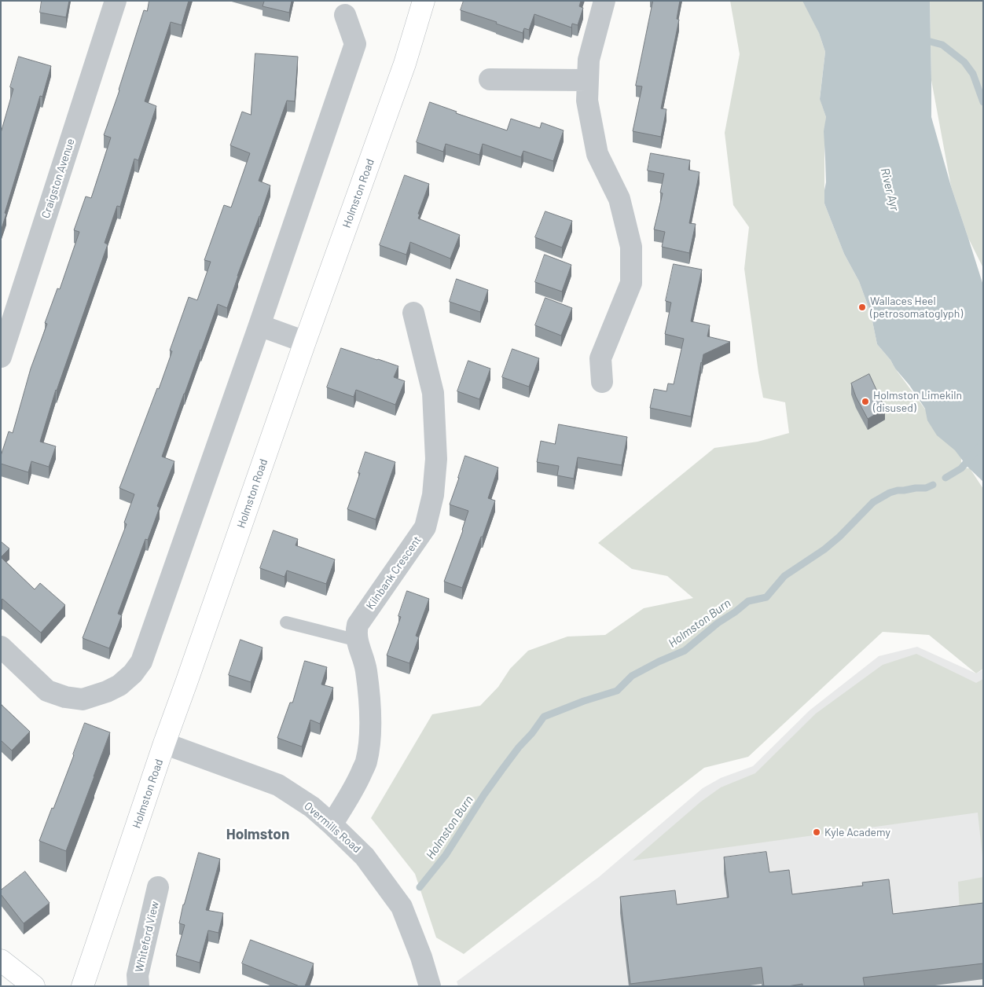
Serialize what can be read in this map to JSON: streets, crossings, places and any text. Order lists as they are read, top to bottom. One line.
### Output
{"streets":{"main road":["Holmston Road"],"street":["Craigston Avenue","Kilnbank Crescent","Overmills Road","Whiteford View"]},"crossings":[["Holmston Road","Overmills Road"],["Kilnbank Crescent","Overmills Road"]],"districts":["Holmston"],"water":["River Ayr","Holmston Burn"],"places":["Wallaces Heel (petrosomatoglyph)","Holmston Limekiln (disused)","Kyle Academy"]}
